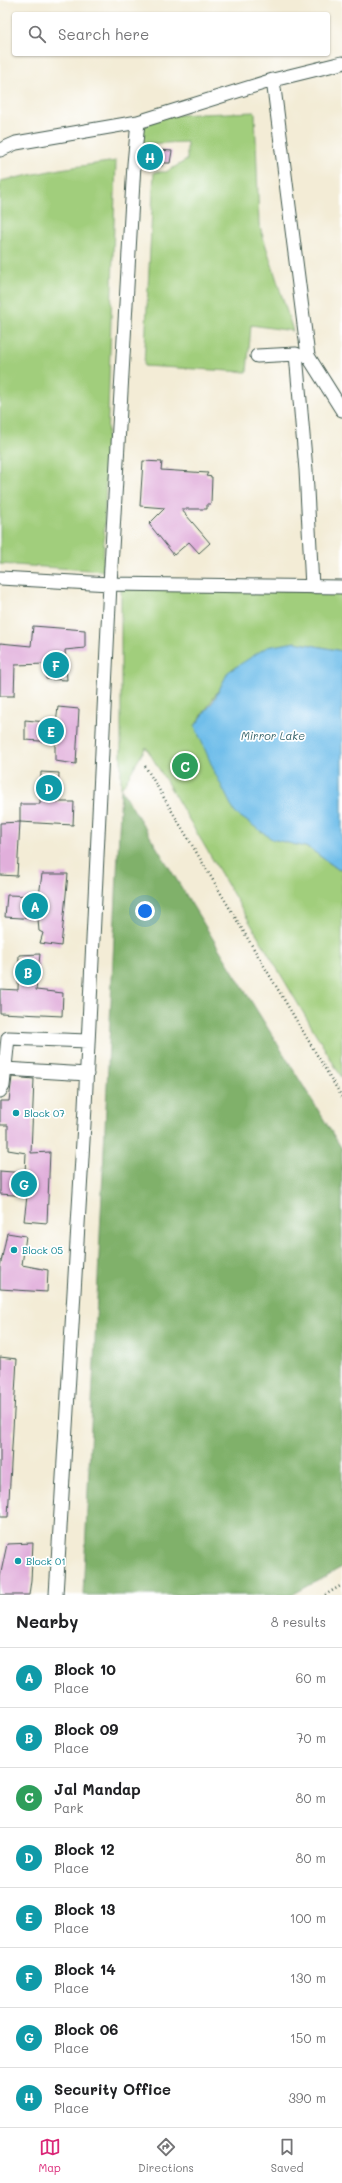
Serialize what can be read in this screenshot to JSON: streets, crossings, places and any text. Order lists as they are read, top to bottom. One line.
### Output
{"water":["Mirror Lake"],"places":["Block 07","Block 05","Block 01"],"page":{"search":"Search here","pins":["H","F","E","C","D","A","B","G"],"heading":["Nearby","8 results"],"list":[{"mark":"A","name":"Block 10","note":"Place","value":"60 m"},{"mark":"B","name":"Block 09","note":"Place","value":"70 m"},{"mark":"C","name":"Jal Mandap","note":"Park","value":"80 m"},{"mark":"D","name":"Block 12","note":"Place","value":"80 m"},{"mark":"E","name":"Block 13","note":"Place","value":"100 m"},{"mark":"F","name":"Block 14","note":"Place","value":"130 m"},{"mark":"G","name":"Block 06","note":"Place","value":"150 m"},{"mark":"H","name":"Security Office","note":"Place","value":"390 m"}],"nav":["Map","Directions","Saved"]}}
